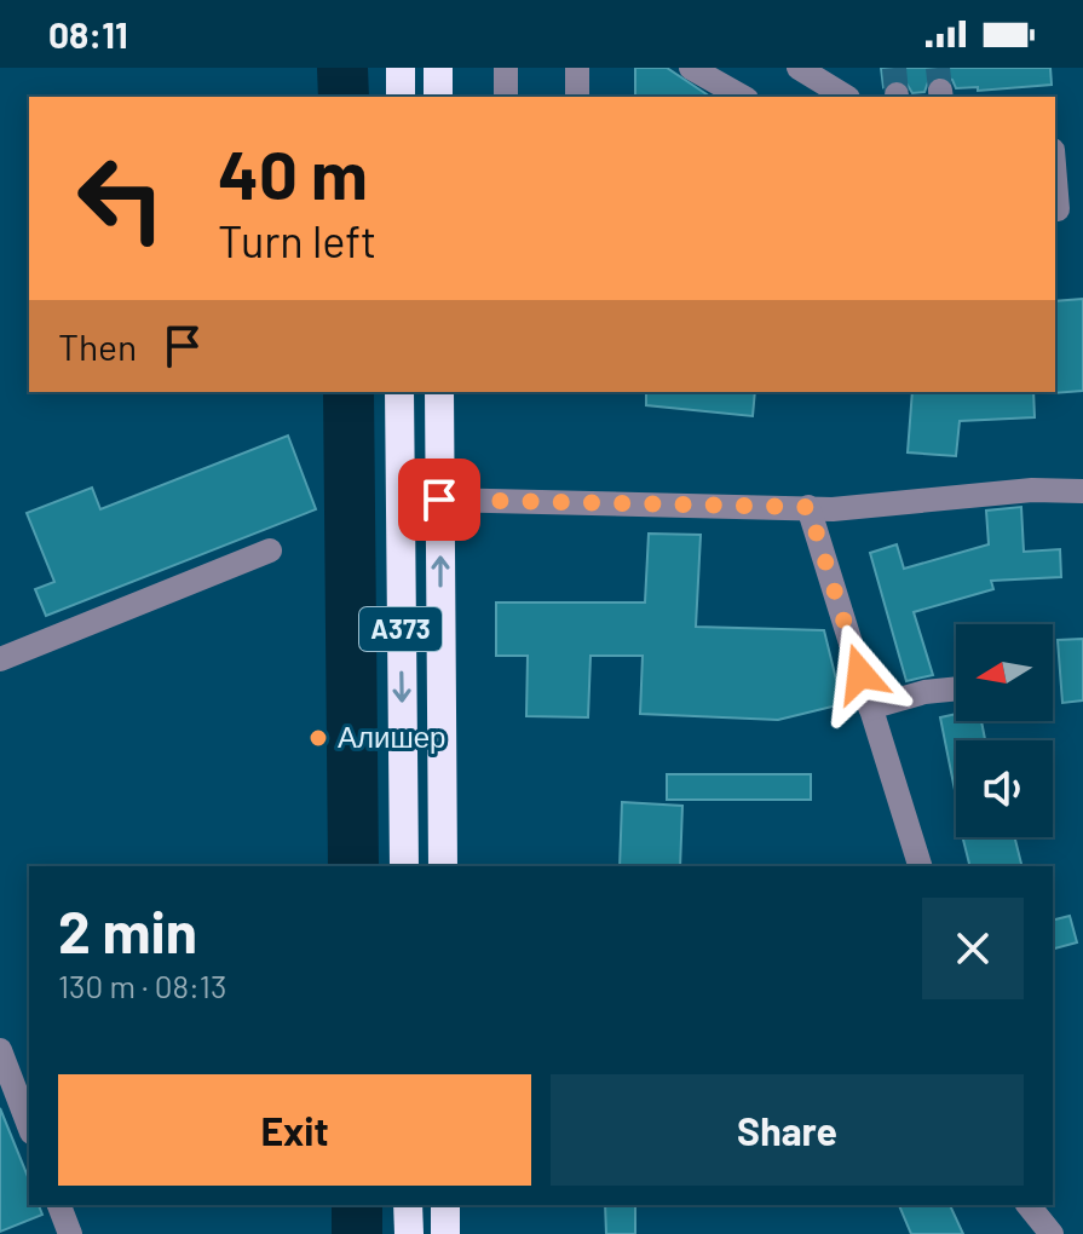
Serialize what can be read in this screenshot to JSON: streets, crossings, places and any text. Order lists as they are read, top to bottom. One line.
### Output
{"streets":{"highway":["A373"]},"places":["Алишер"],"north":"left","page":{"status":"08:11","turn":["40 m","Turn left"],"then":"Then","heading":["2 min","130 m · 08:13"],"buttons":["Exit","Share"]}}
